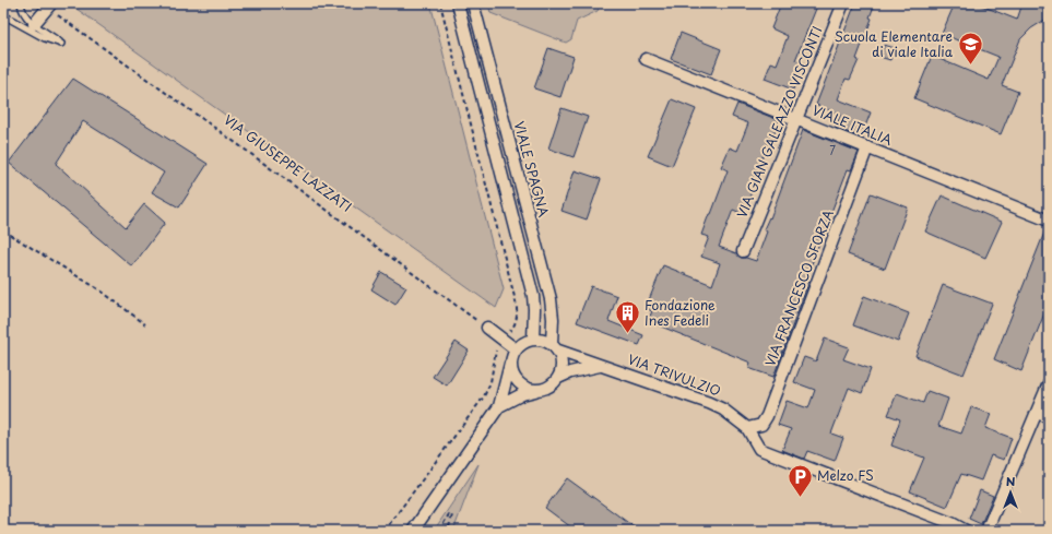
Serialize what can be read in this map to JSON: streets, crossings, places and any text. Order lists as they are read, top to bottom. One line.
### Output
{"streets":{"street":["VIA GIAN GALEAZZO VISCONTI","VIALE ITALIA","VIALE SPAGNA","VIA FRANCESCO SFORZA","VIA TRIVULZIO"],"path":["VIA GIUSEPPE LAZZATI"]},"crossings":[["VIA GIAN GALEAZZO VISCONTI","VIALE ITALIA"],["VIALE ITALIA","VIA FRANCESCO SFORZA"],["VIALE SPAGNA","VIA TRIVULZIO"],["VIA FRANCESCO SFORZA","VIA TRIVULZIO"]],"places":{"school or university":["Scuola Elementare di viale Italia"],"building":["Fondazione Ines Fedeli"],"parking":["Melzo FS"]},"house_numbers":["7"],"north":"top"}
